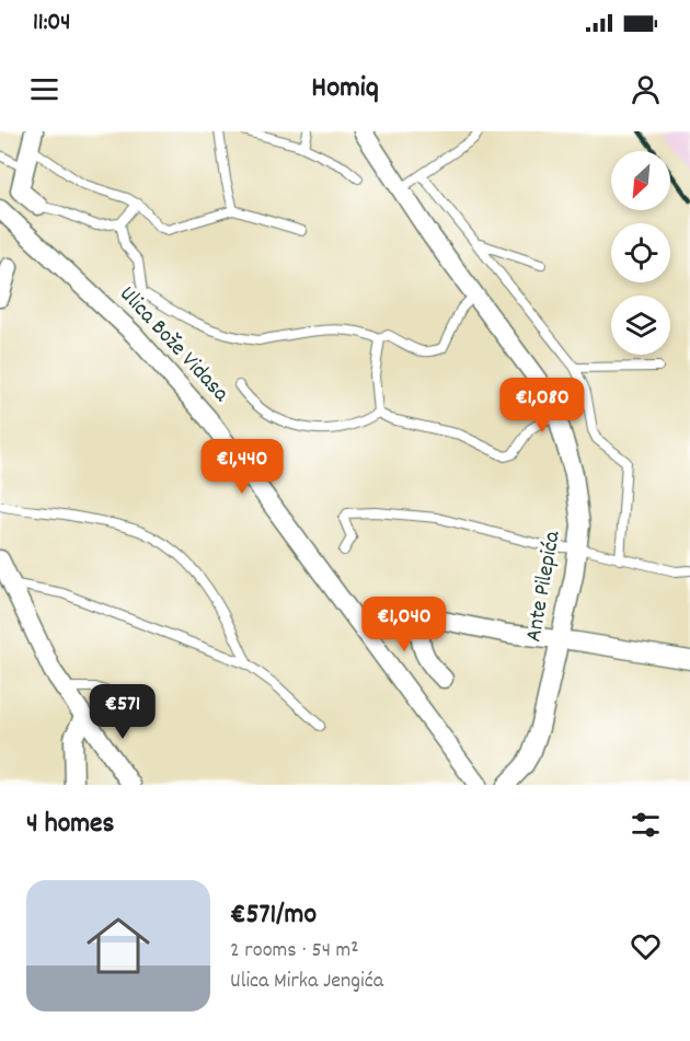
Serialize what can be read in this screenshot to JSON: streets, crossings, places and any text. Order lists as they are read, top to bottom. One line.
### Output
{"streets":{"street":["Ulica Bože Vidasa","Ante Pilepića"]},"north":"bottom left","page":{"status":"11:04","header":"Homiq","price":["€1,080","€1,440","€1,040","€571"],"heading":"4 homes","list":[{"name":"€571/mo","note":"2 rooms · 54 m² · Ulica Mirka Jengića"}]}}
